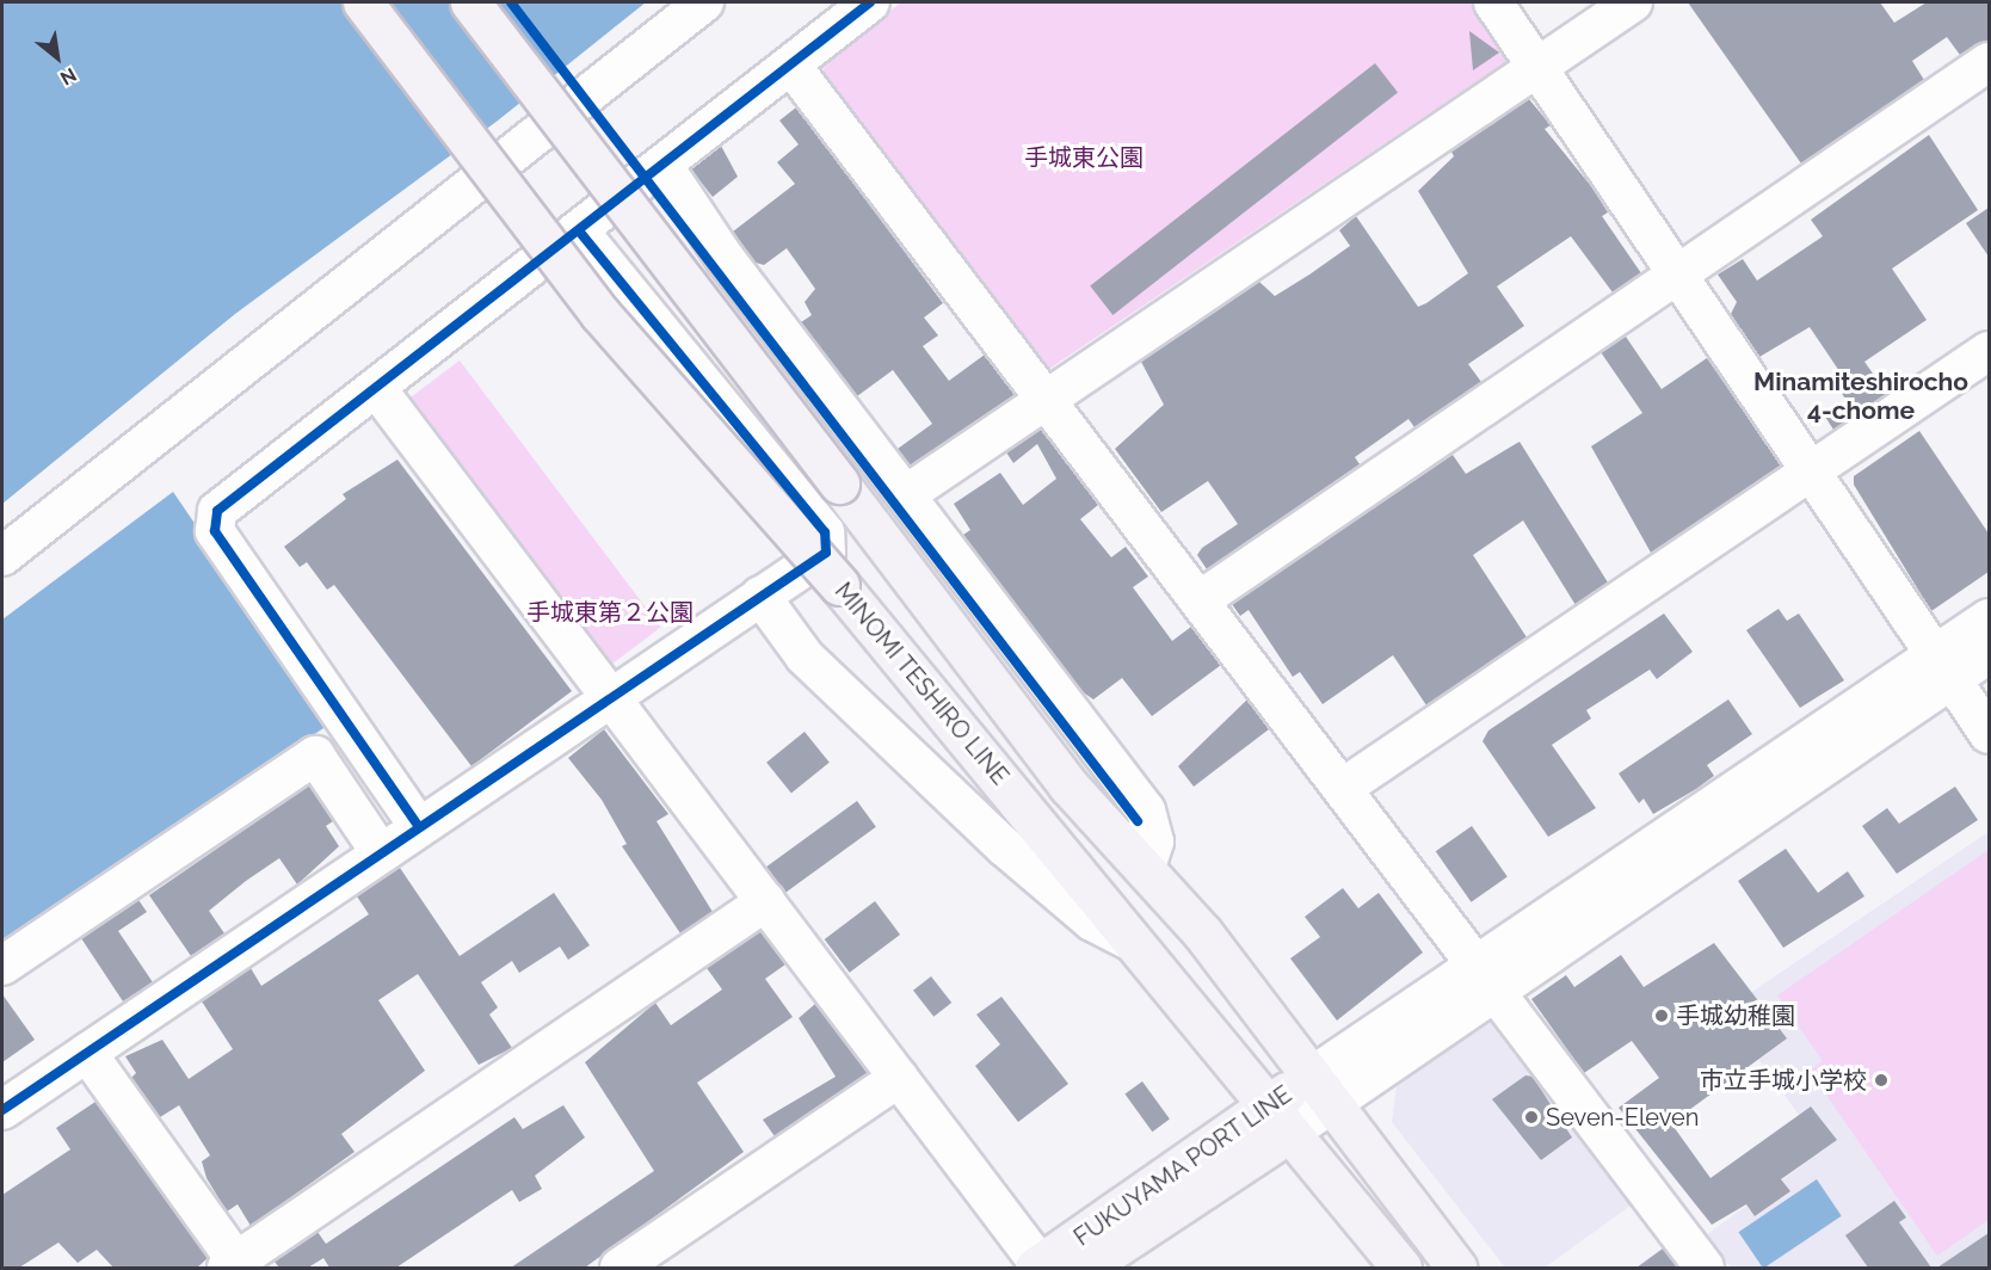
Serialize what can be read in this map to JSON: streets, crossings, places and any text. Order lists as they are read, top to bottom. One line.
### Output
{"streets":{"main road":["MINOMI TESHIRO LINE","FUKUYAMA PORT LINE"]},"crossings":[["MINOMI TESHIRO LINE","FUKUYAMA PORT LINE"]],"districts":["Minamiteshirocho 4-chome"],"parks":["手城東公園","手城東第２公園"],"places":["手城幼稚園","市立手城小学校","Seven-Eleven"],"north":"bottom right"}
